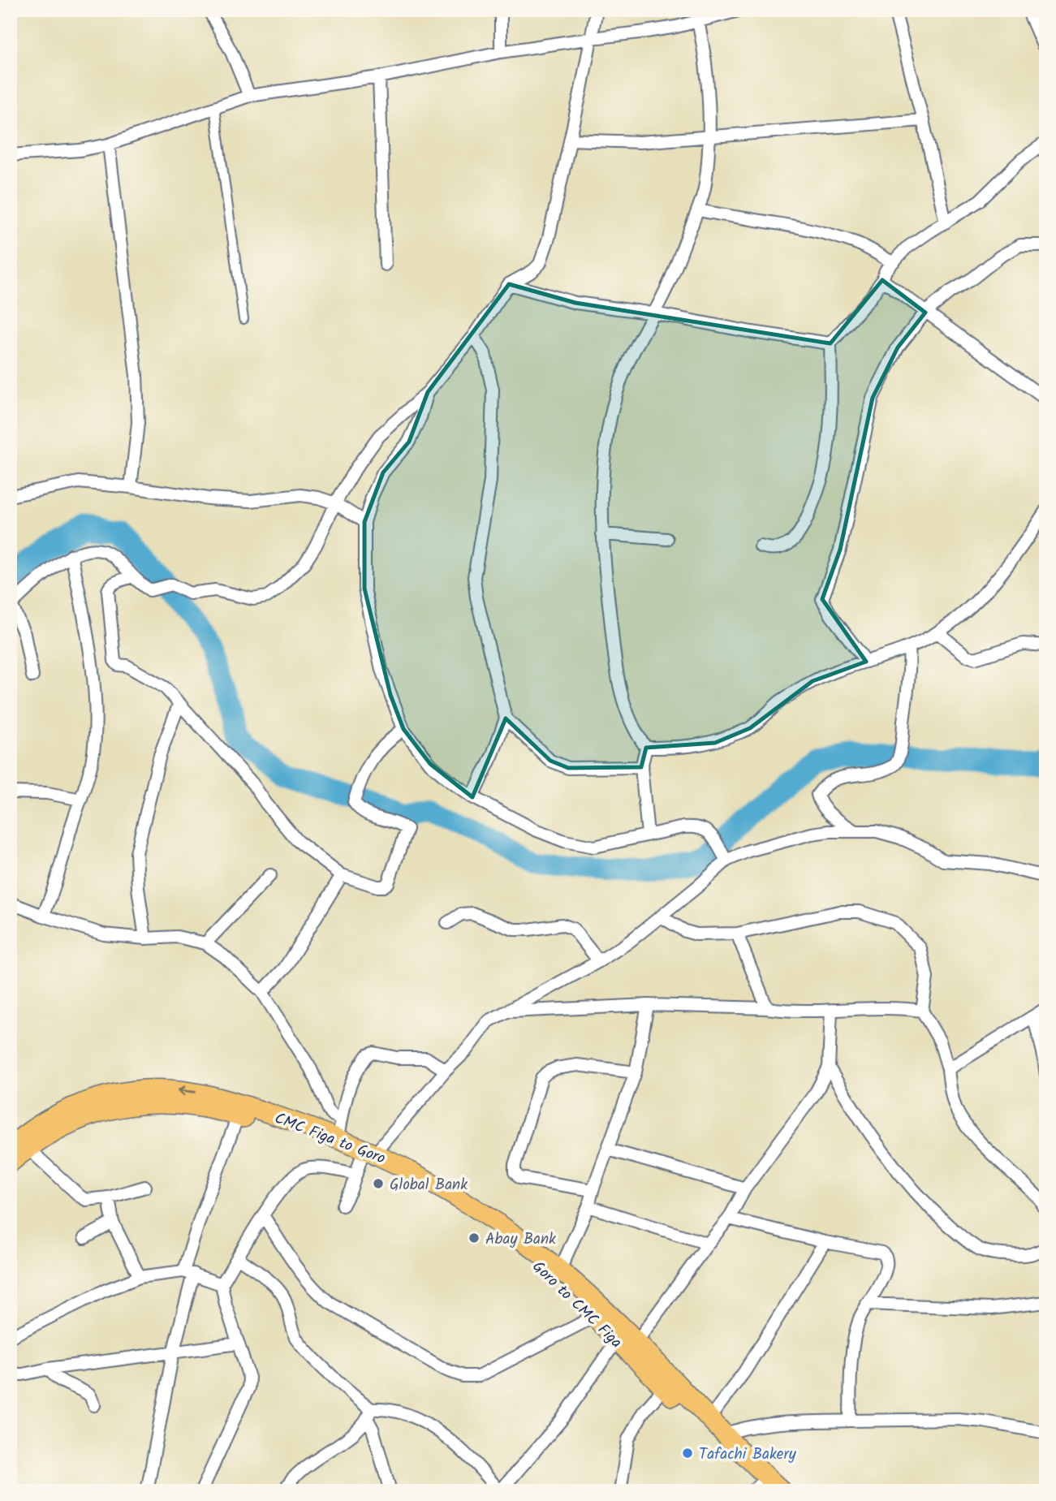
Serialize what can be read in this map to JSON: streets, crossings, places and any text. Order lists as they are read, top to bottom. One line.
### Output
{"streets":{"main road":["CMC Figa to Goro","Goro to CMC Figa"]},"crossings":[["CMC Figa to Goro","Goro to CMC Figa"]],"places":["Global Bank","Abay Bank","Tafachi Bakery"]}
